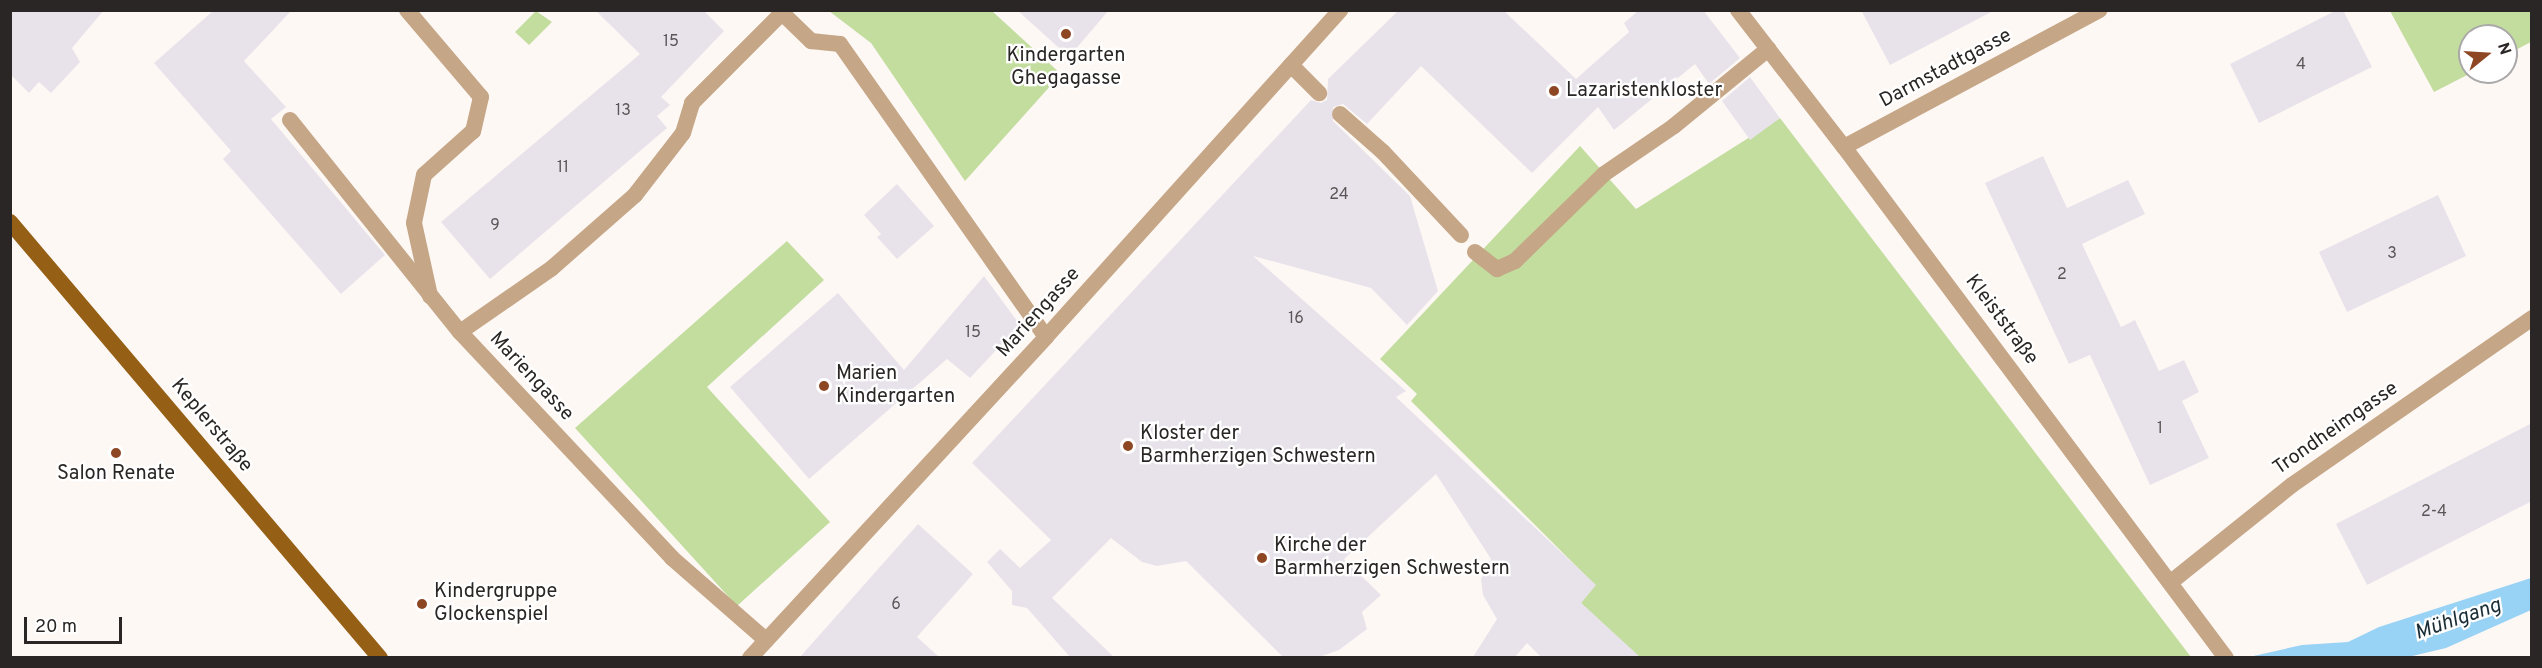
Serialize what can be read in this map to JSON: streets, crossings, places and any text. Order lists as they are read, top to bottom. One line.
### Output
{"streets":{"main road":["Keplerstraße"],"street":["Darmstadtgasse","Mariengasse","Kleiststraße","Trondheimgasse"]},"crossings":[["Darmstadtgasse","Kleiststraße"],["Kleiststraße","Trondheimgasse"]],"water":["Mühlgang"],"places":["Kindergarten Ghegagasse","Lazaristenkloster","Marien Kindergarten","Kloster der Barmherzigen Schwestern","Salon Renate","Kirche der Barmherzigen Schwestern","Kindergruppe Glockenspiel"],"house_numbers":["15","4","13","11","24","9","3","2","16","15","1","2-4","6"],"scale_bar":"20 m","north":"right"}
